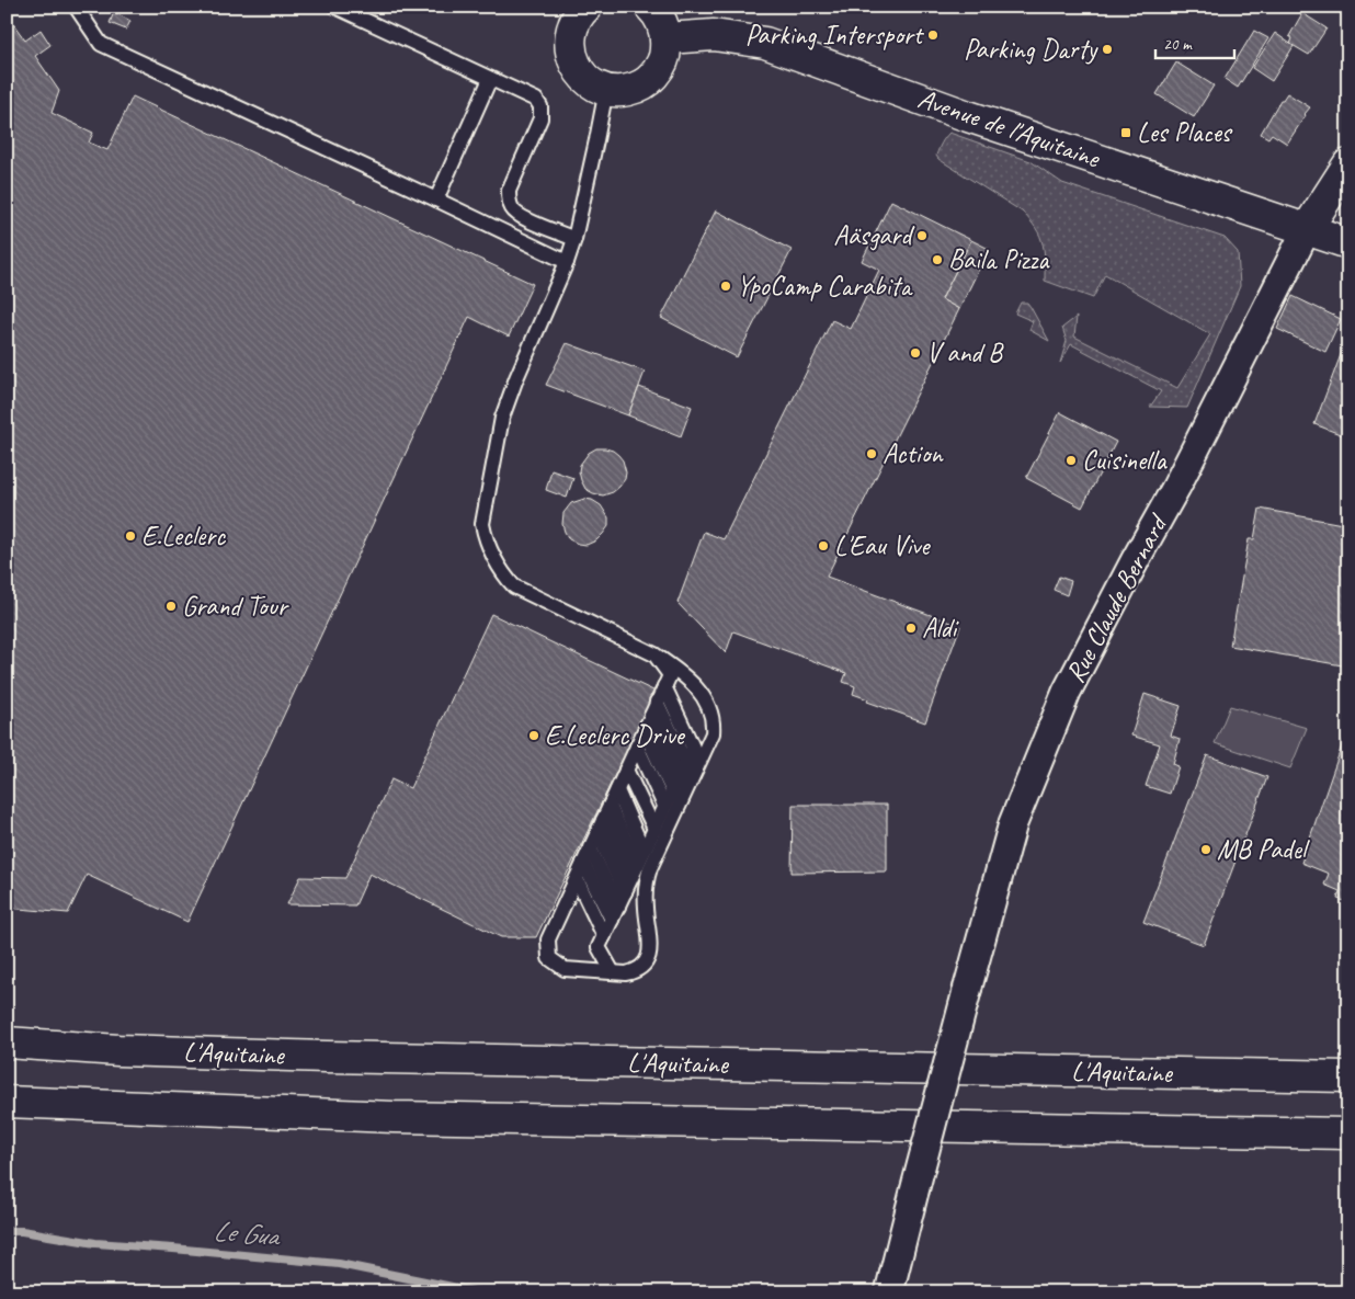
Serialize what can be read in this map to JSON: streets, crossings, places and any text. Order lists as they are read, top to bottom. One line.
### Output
{"streets":{"main road":["Avenue de l'Aquitaine","L'Aquitaine"],"street":["Rue Claude Bernard"]},"crossings":[["Avenue de l'Aquitaine","Rue Claude Bernard"]],"water":["Le Gua"],"places":{"other":["Parking Intersport","Parking Darty","Aäsgard","Baila Pizza","YpoCamp Carabita","V and B","Action","Cuisinella","E.Leclerc","L'Eau Vive","Grand Tour","Aldi","E.Leclerc Drive","MB Padel"],"transit":["Les Places"]},"scale_bar":"20 m"}
